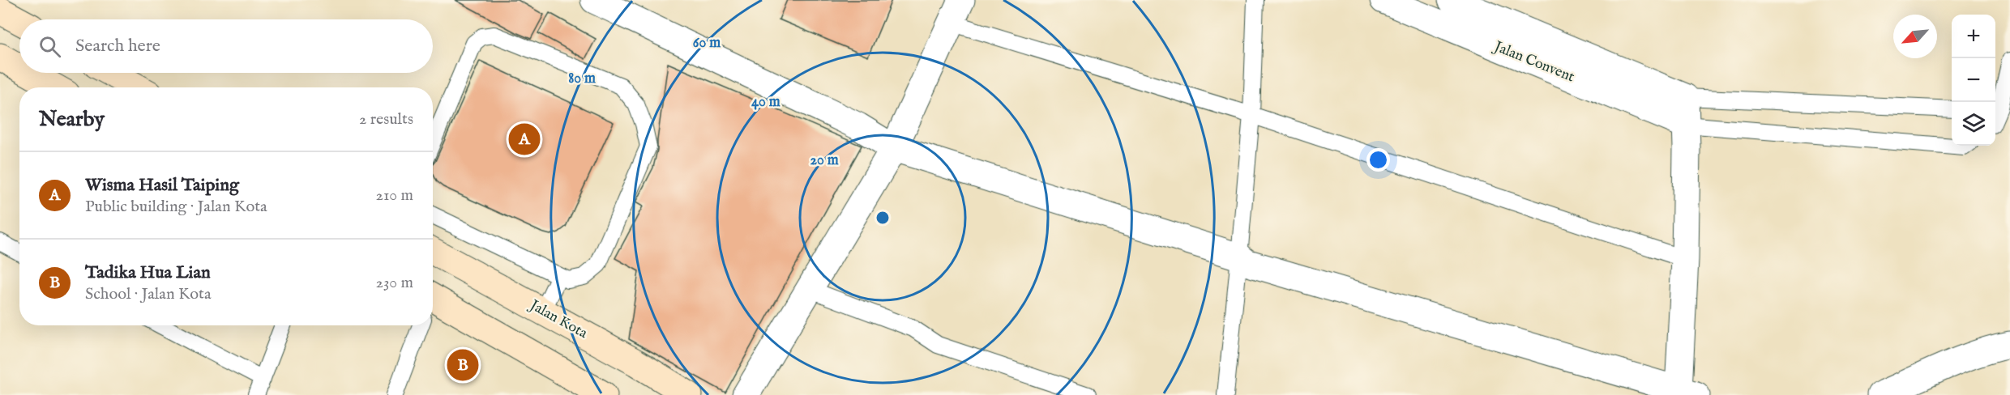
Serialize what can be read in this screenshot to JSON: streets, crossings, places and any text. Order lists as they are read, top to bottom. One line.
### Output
{"streets":{"main road":["Jalan Kota"],"street":["Jalan Convent"]},"north":"bottom left","page":{"map_buttons":["+","−"],"search":"Search here","heading":["Nearby","2 results"],"pins":["A","B"],"list":[{"mark":"A","name":"Wisma Hasil Taiping","note":"Public building · Jalan Kota","value":"210 m"},{"mark":"B","name":"Tadika Hua Lian","note":"School · Jalan Kota","value":"230 m"}]},"rings":["60 m","80 m","40 m","20 m"]}
